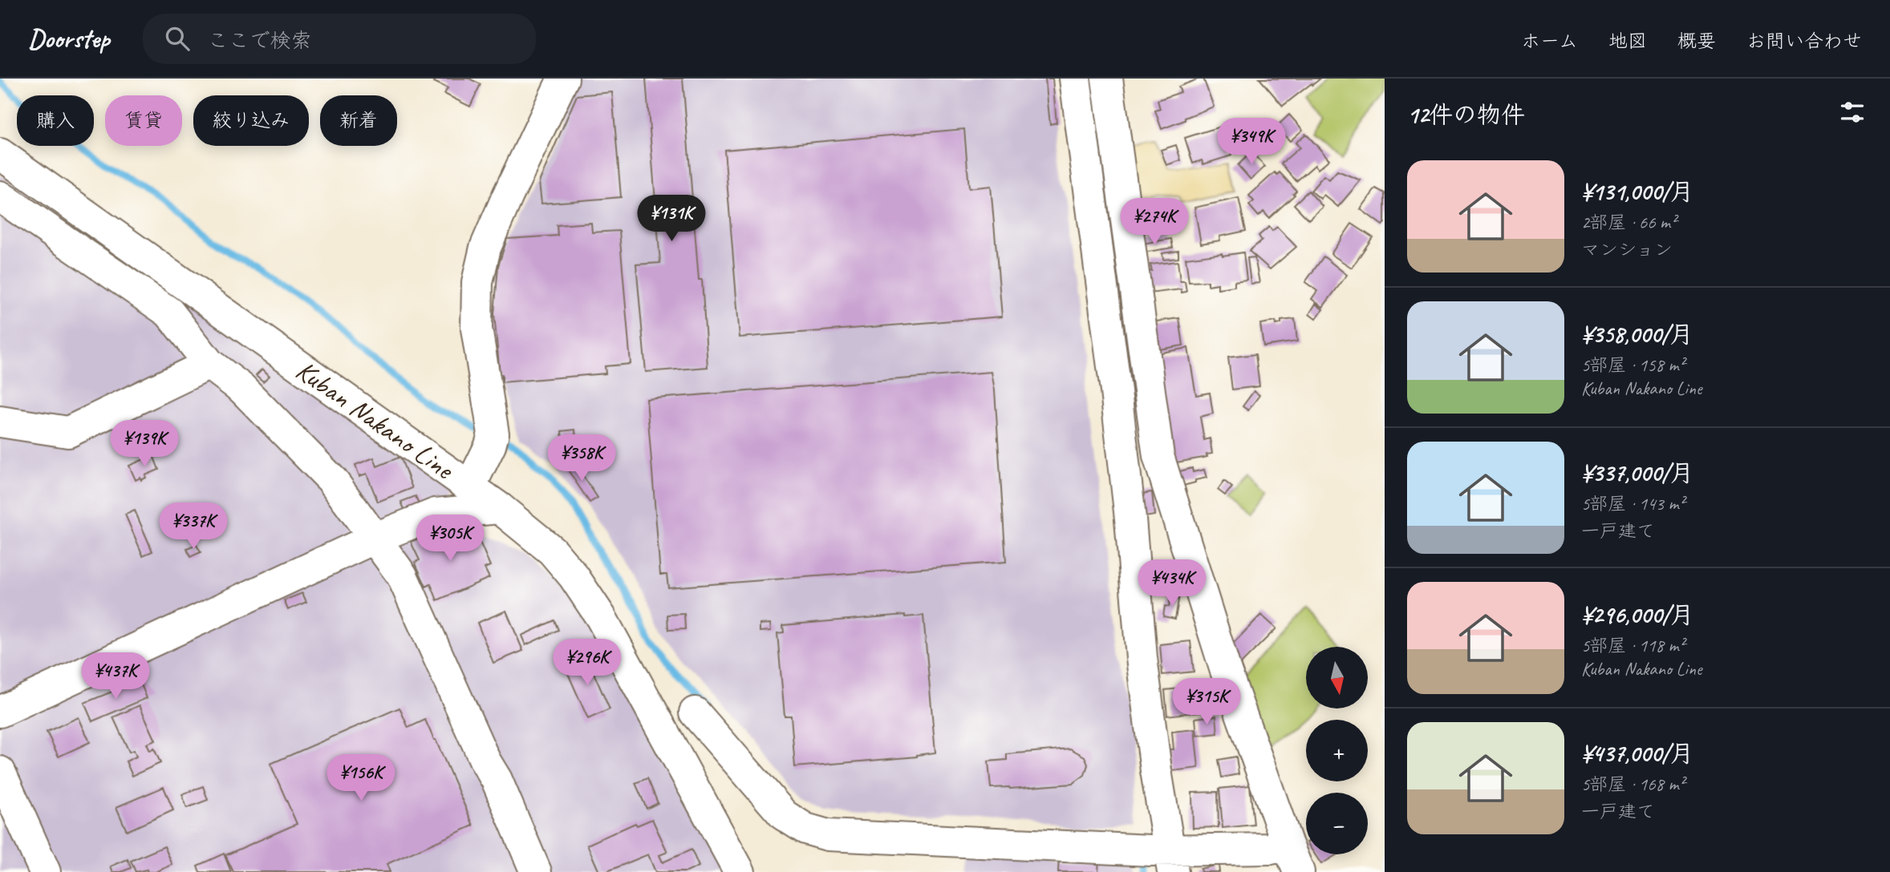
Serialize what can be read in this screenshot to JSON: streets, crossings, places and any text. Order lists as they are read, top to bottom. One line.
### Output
{"streets":{"street":["Kuban Nakano Line"]},"north":"bottom","page":{"header":"Doorstep","search":"ここで検索","nav":["ホーム","地図","概要","お問い合わせ"],"heading":"12件の物件","chip":["購入","賃貸","絞り込み","新着"],"price":["¥349K","¥131K","¥274K","¥139K","¥358K","¥337K","¥305K","¥434K","¥296K","¥437K","¥315K","¥156K"],"list":[{"name":"¥131,000/月","note":"2部屋 · 66 m² · マンション"},{"name":"¥358,000/月","note":"5部屋 · 158 m² · Kuban Nakano Line"},{"name":"¥337,000/月","note":"5部屋 · 143 m² · 一戸建て"},{"name":"¥296,000/月","note":"5部屋 · 118 m² · Kuban Nakano Line"},{"name":"¥437,000/月","note":"5部屋 · 168 m² · 一戸建て"}],"map_buttons":["+","−"]}}
